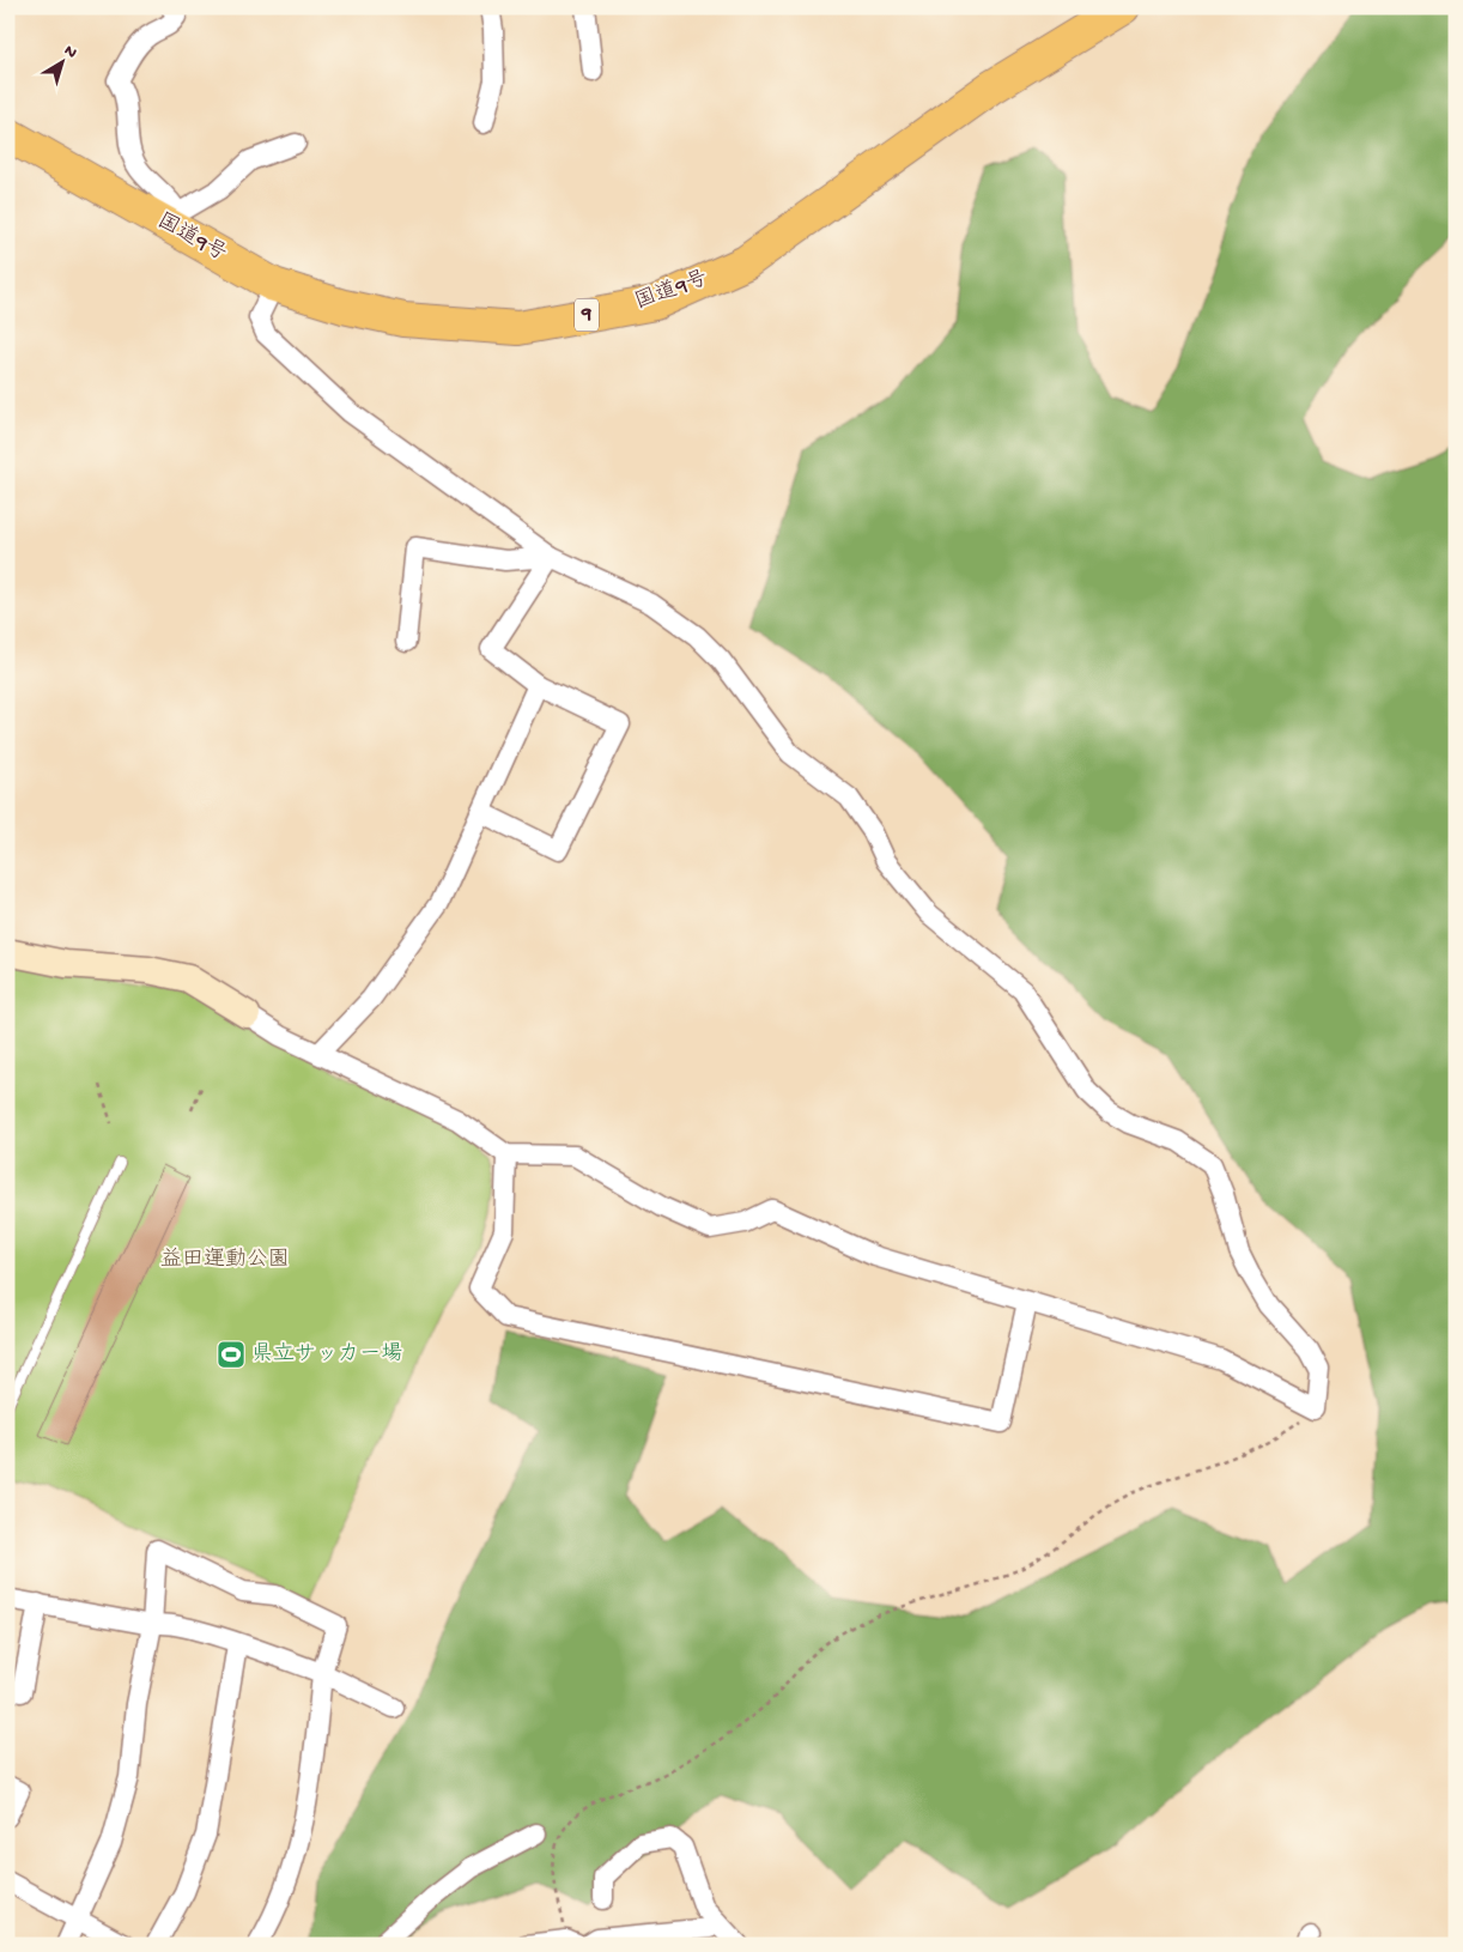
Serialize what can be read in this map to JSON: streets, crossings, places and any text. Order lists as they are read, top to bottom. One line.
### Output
{"streets":{"highway":["国道9号","9"]},"parks":["益田運動公園"],"places":{"sports":["県立サッカー場"]},"north":"top right"}
